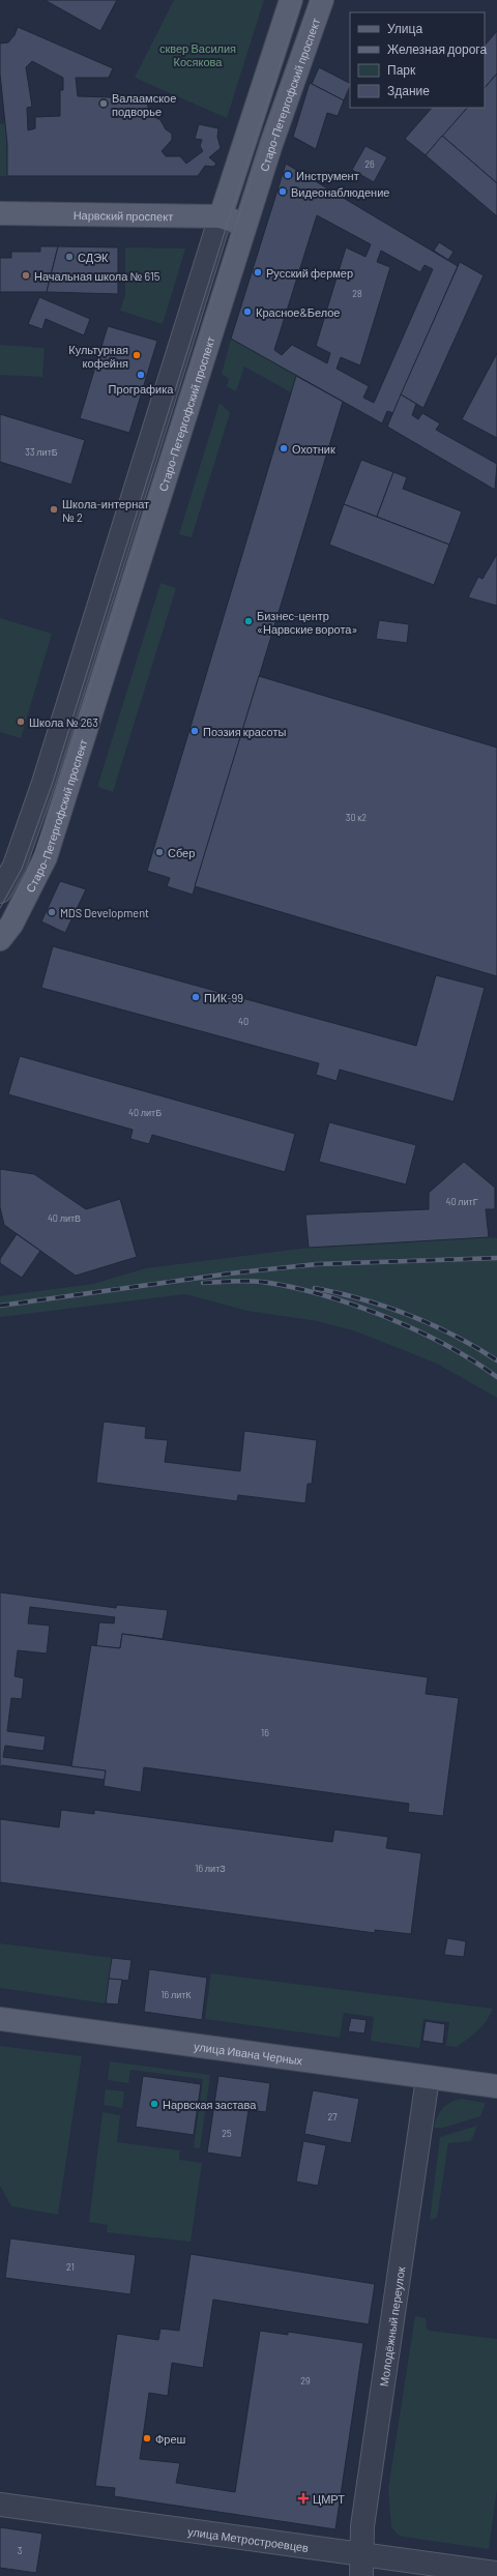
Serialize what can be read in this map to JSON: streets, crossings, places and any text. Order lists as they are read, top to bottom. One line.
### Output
{"streets":{"main road":["Старо-Петергофский проспект","Нарвский проспект","улица Ивана Черных"],"street":["Молодёжный переулок","улица Метростроевцев"]},"crossings":[["Старо-Петергофский проспект","Нарвский проспект"],["улица Ивана Черных","Молодёжный переулок"],["Молодёжный переулок","улица Метростроевцев"]],"parks":["сквер Василия Косякова"],"places":{"other":["Валаамское подворье","Инструмент","Видеонаблюдение","СДЭК","Русский фермер","Начальная школа № 615","Красное&Белое","Культурная кофейня","Прографика","Охотник","Школа-интернат № 2","Бизнес-центр «Нарвские ворота»","Школа № 263","Поэзия красоты","Сбер","MDS Development","ПИК-99","Нарвская застава","Фреш"],"health":["ЦМРТ"]},"house_numbers":["26","28","33 литБ","30 к2","40","40 литБ","40 литГ","40 литВ","16","16 литЗ","16 литК","27","25","21","29","3"],"legend":["Улица","Железная дорога","Парк","Здание"]}
